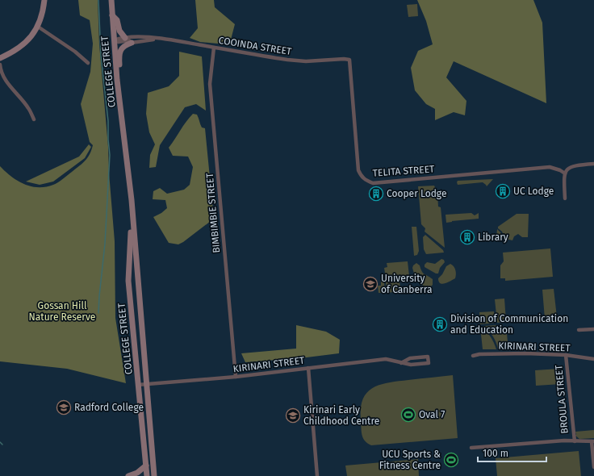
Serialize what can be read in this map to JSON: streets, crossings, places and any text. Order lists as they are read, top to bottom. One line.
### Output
{"streets":{"street":["COOINDA STREET","COLLEGE STREET","TELITA STREET","BIMBIMBIE STREET","KIRINARI STREET","BROULA STREET"]},"crossings":[["COOINDA STREET","COLLEGE STREET"],["COOINDA STREET","TELITA STREET"],["COOINDA STREET","BIMBIMBIE STREET"],["COLLEGE STREET","KIRINARI STREET"],["BIMBIMBIE STREET","KIRINARI STREET"],["KIRINARI STREET","BROULA STREET"]],"parks":["Gossan Hill Nature Reserve"],"places":{"building":["UC Lodge","Cooper Lodge","Library","Division of Communication and Education"],"school or university":["University of Canberra","Radford College","Kirinari Early Childhood Centre"],"sports":["Oval 7","UCU Sports & Fitness Centre"]},"scale_bar":"100 m"}
